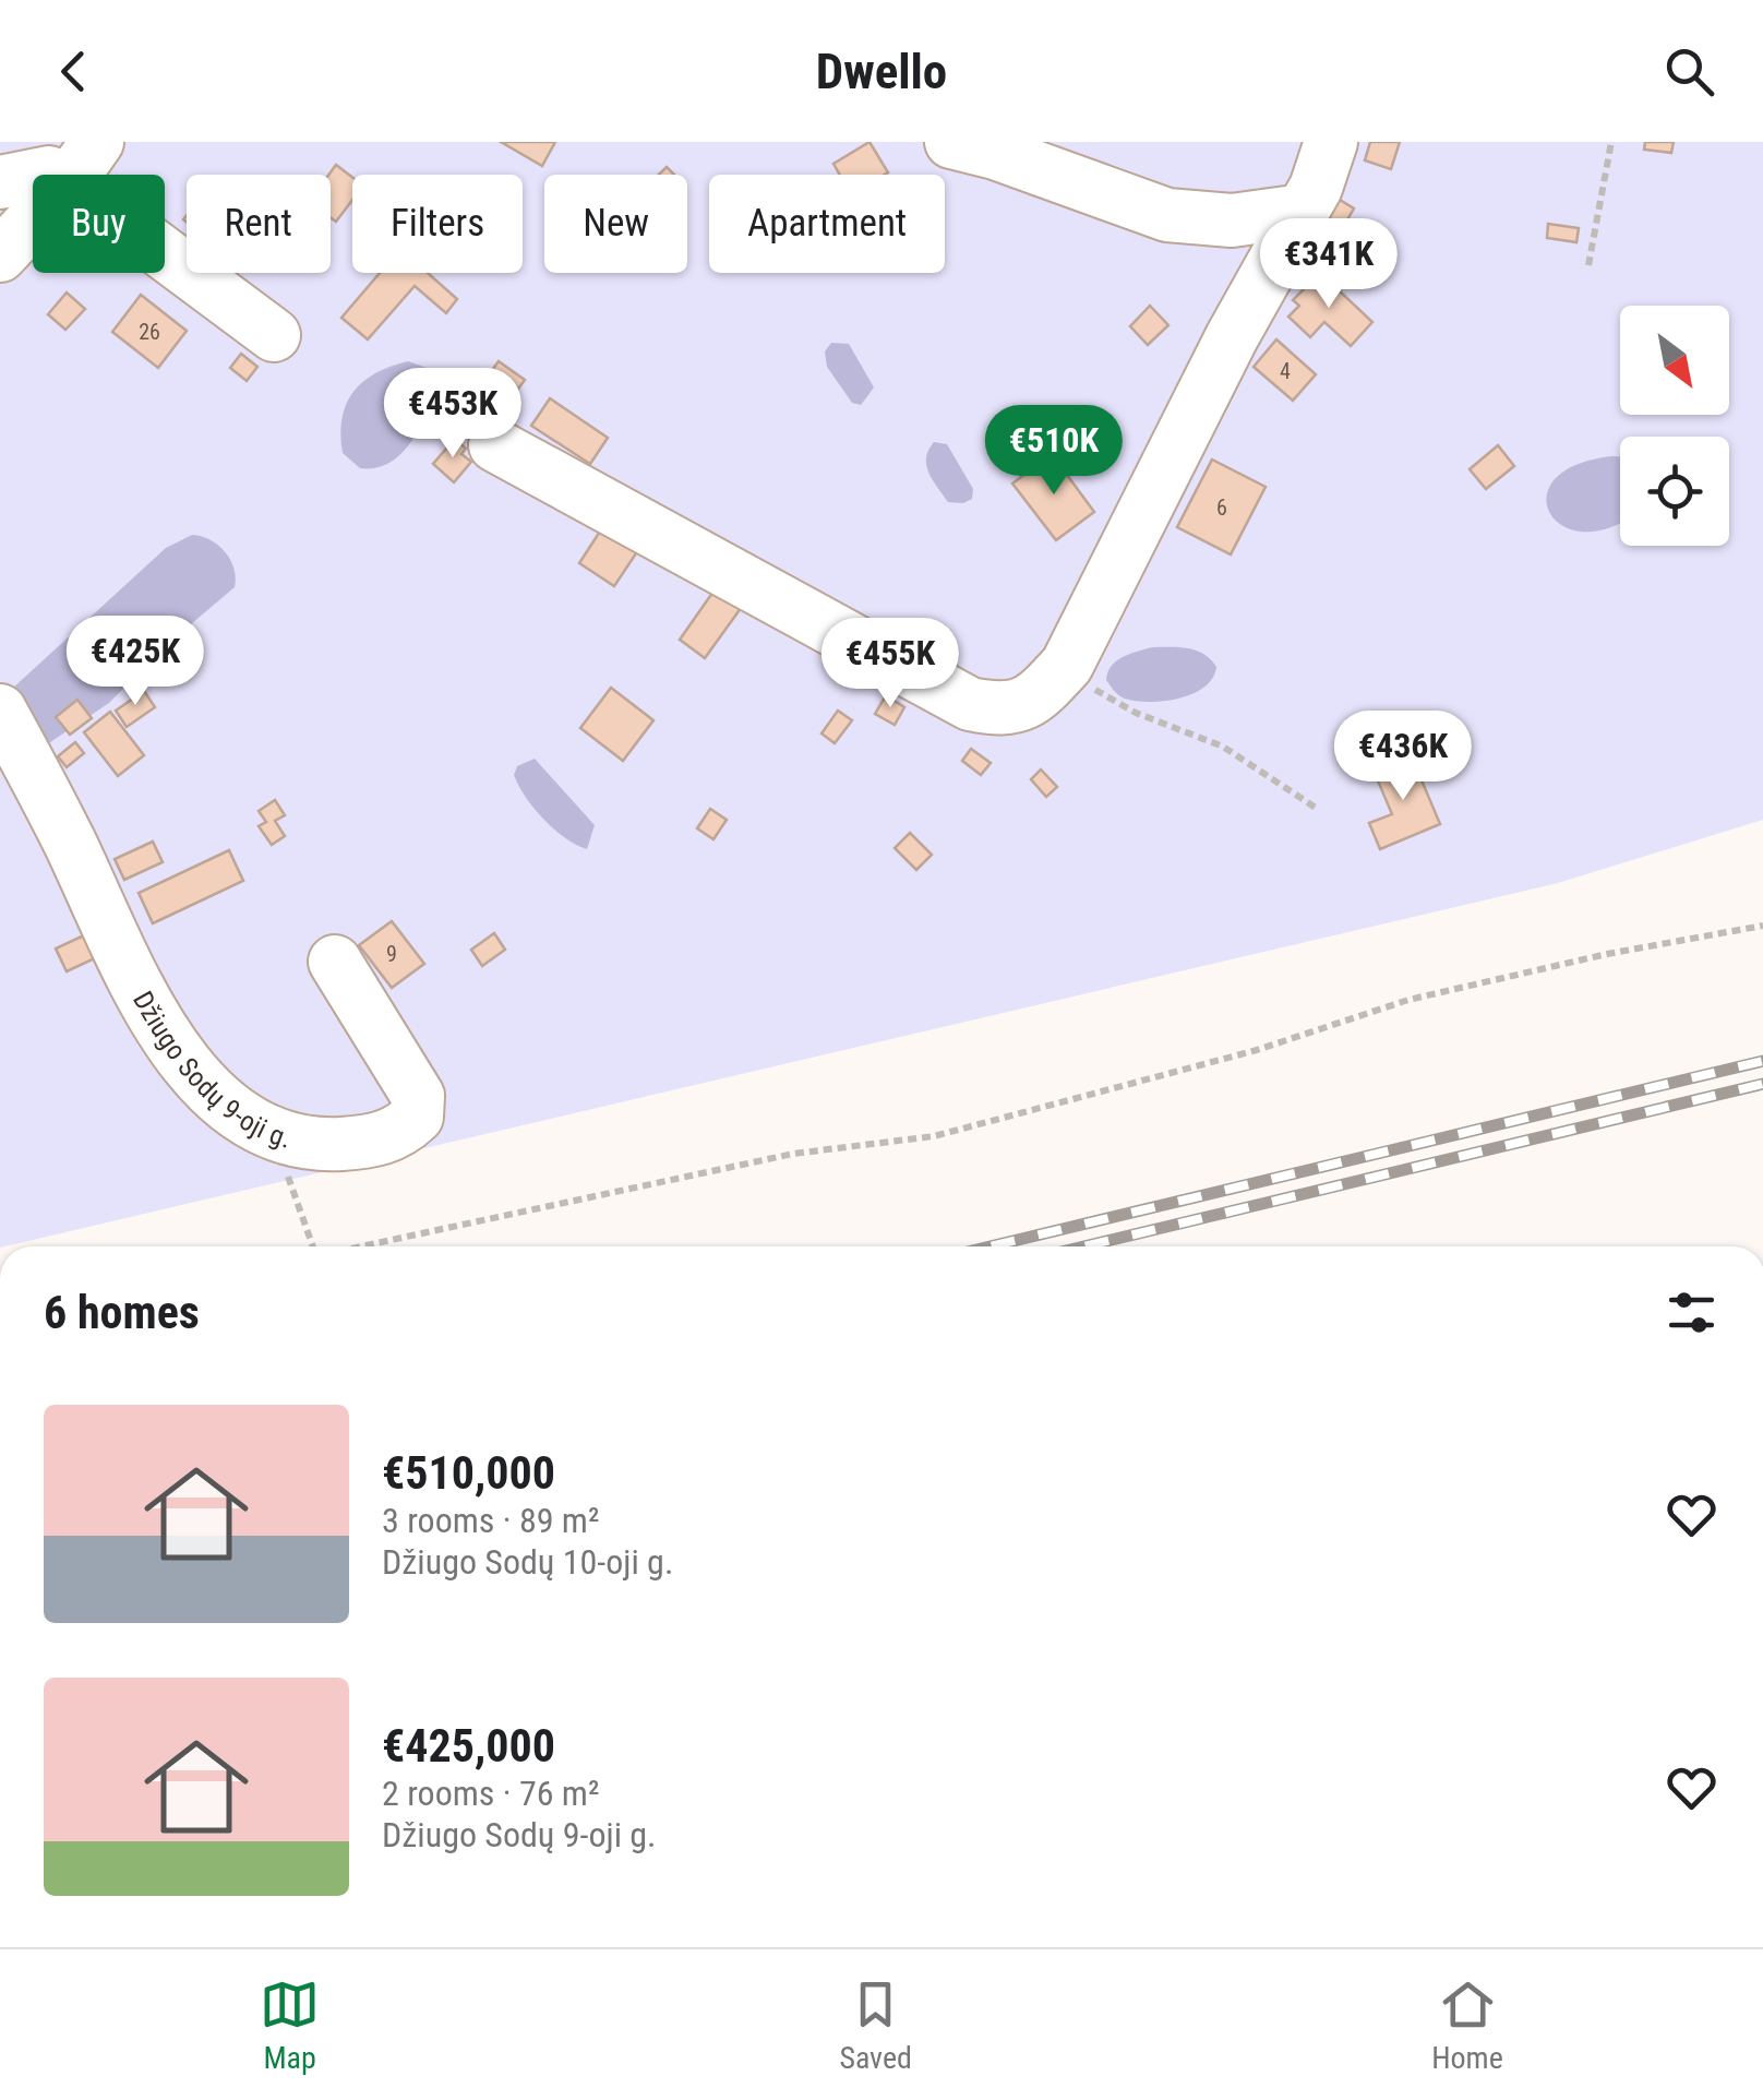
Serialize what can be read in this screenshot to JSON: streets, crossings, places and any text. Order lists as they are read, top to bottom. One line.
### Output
{"streets":{"street":["Džiugo Sodų 9-oji g."]},"house_numbers":["26","4","6","9"],"north":"bottom right","page":{"header":"Dwello","chip":["Buy","Rent","Filters","New","Apartment"],"price":["€341K","€453K","€510K","€425K","€455K","€436K"],"heading":"6 homes","list":[{"name":"€510,000","note":"3 rooms · 89 m² · Džiugo Sodų 10-oji g."},{"name":"€425,000","note":"2 rooms · 76 m² · Džiugo Sodų 9-oji g."}],"tabs":["Map","Saved","Home"]}}
